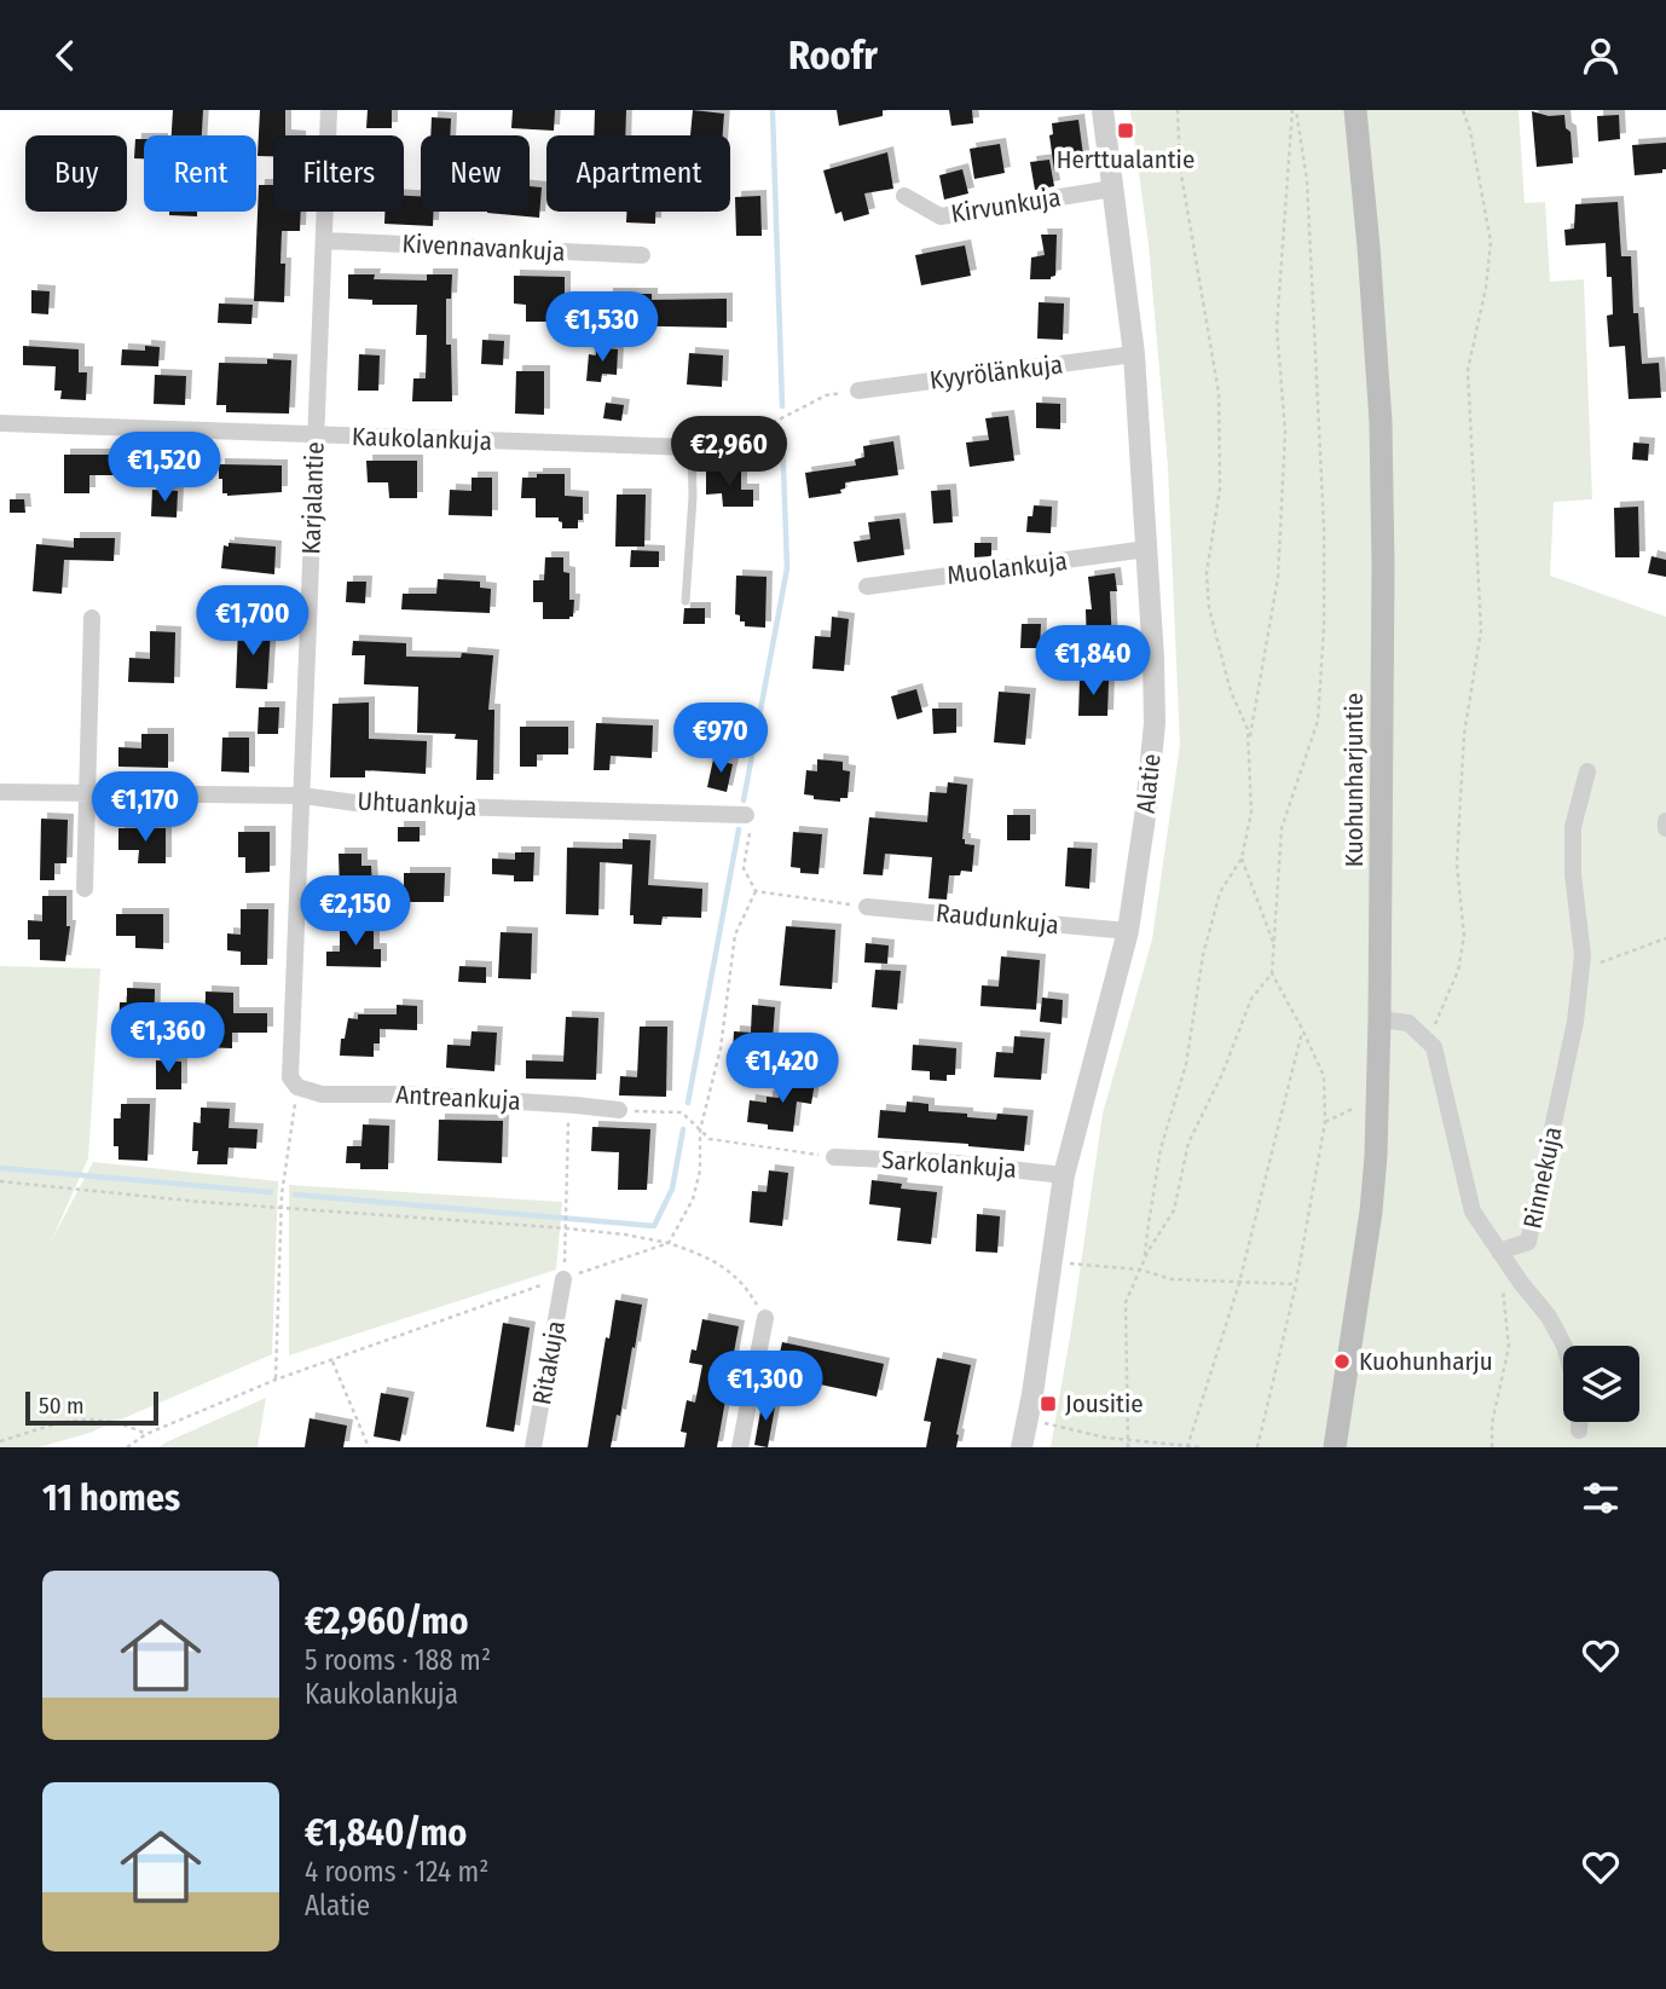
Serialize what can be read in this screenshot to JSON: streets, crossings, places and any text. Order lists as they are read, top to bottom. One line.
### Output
{"streets":{"main road":["Kuohunharjuntie"],"street":["Kirvunkuja","Kivennavankuja","Kyyrölänkuja","Kaukolankuja","Karjalantie","Muolankuja","Alatie","Uhtuankuja","Raudunkuja","Antreankuja","Sarkolankuja","Rinnekuja","Ritakuja"]},"crossings":[["Kirvunkuja","Alatie"],["Kivennavankuja","Karjalantie"],["Kyyrölänkuja","Alatie"],["Kaukolankuja","Karjalantie"],["Karjalantie","Uhtuankuja"],["Karjalantie","Antreankuja"],["Muolankuja","Alatie"],["Alatie","Raudunkuja"],["Alatie","Sarkolankuja"]],"places":{"transit":["Herttualantie","Jousitie"],"other":["Kuohunharju"]},"scale_bar":"50 m","page":{"header":"Roofr","chip":["Buy","Rent","Filters","New","Apartment"],"price":["€1,530","€2,960","€1,520","€1,700","€1,840","€970","€1,170","€2,150","€1,360","€1,420","€1,300"],"scale":"50 m","heading":"11 homes","list":[{"name":"€2,960/mo","note":"5 rooms · 188 m² · Kaukolankuja"},{"name":"€1,840/mo","note":"4 rooms · 124 m² · Alatie"}]}}
